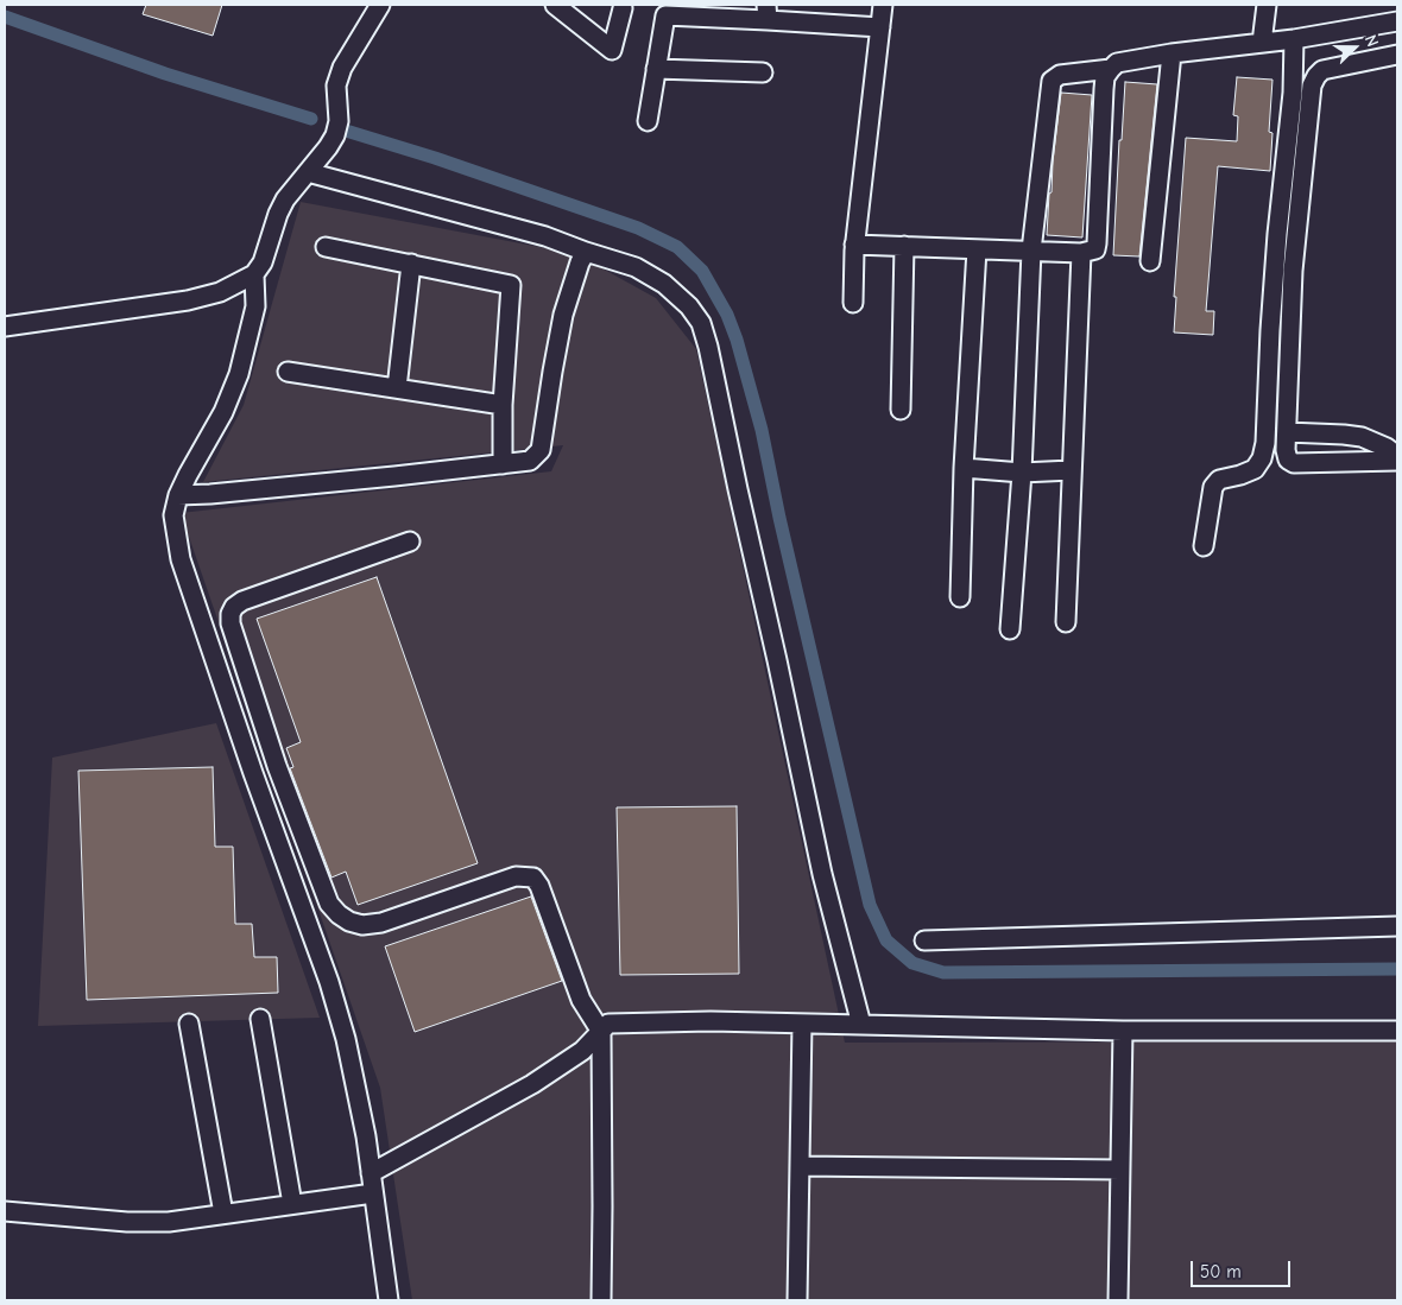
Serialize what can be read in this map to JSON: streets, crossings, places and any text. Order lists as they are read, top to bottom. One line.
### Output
{"scale_bar":"50 m","north":"right"}
